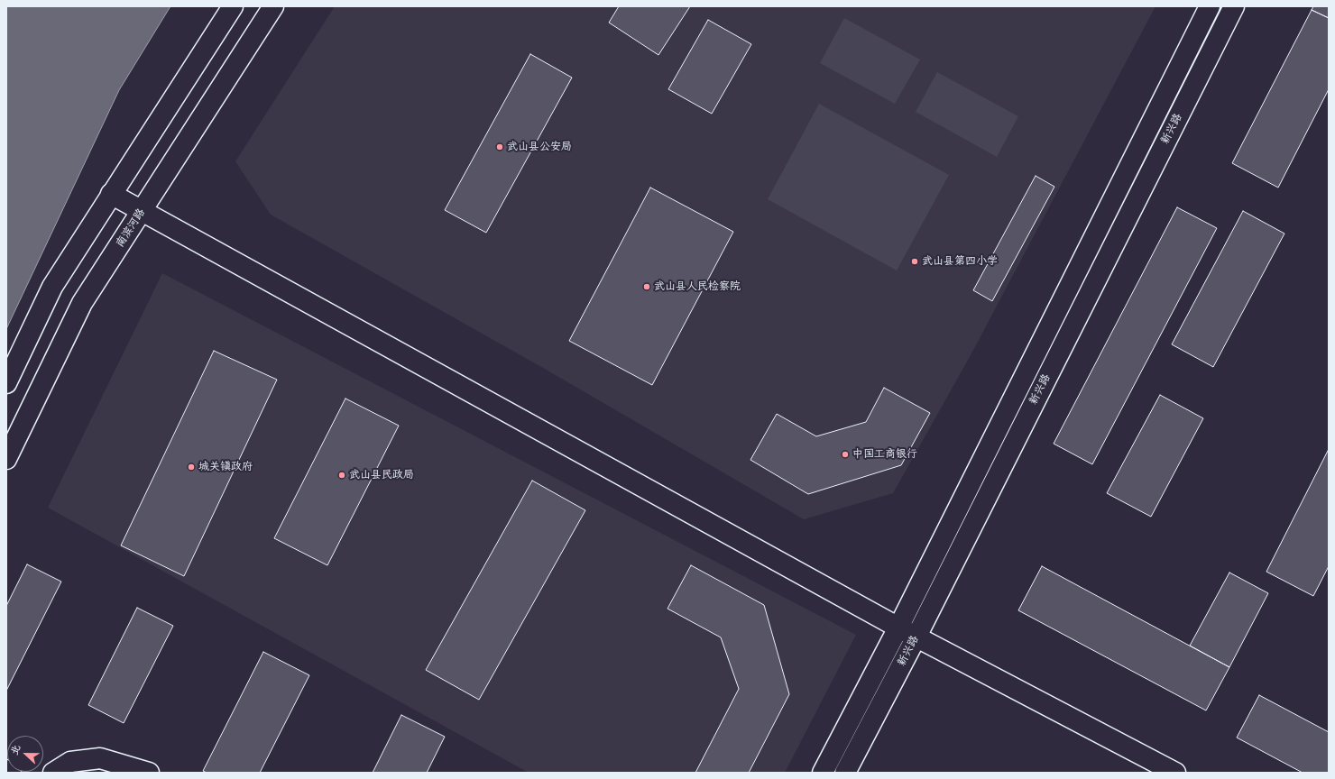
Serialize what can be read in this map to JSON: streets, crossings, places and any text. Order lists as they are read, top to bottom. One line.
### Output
{"streets":{"main road":["新兴路","南滨河路"]},"places":["武山县公安局","武山县第四小学","武山县人民检察院","中国工商银行","城关镇政府","武山县民政局"],"north":"left"}
